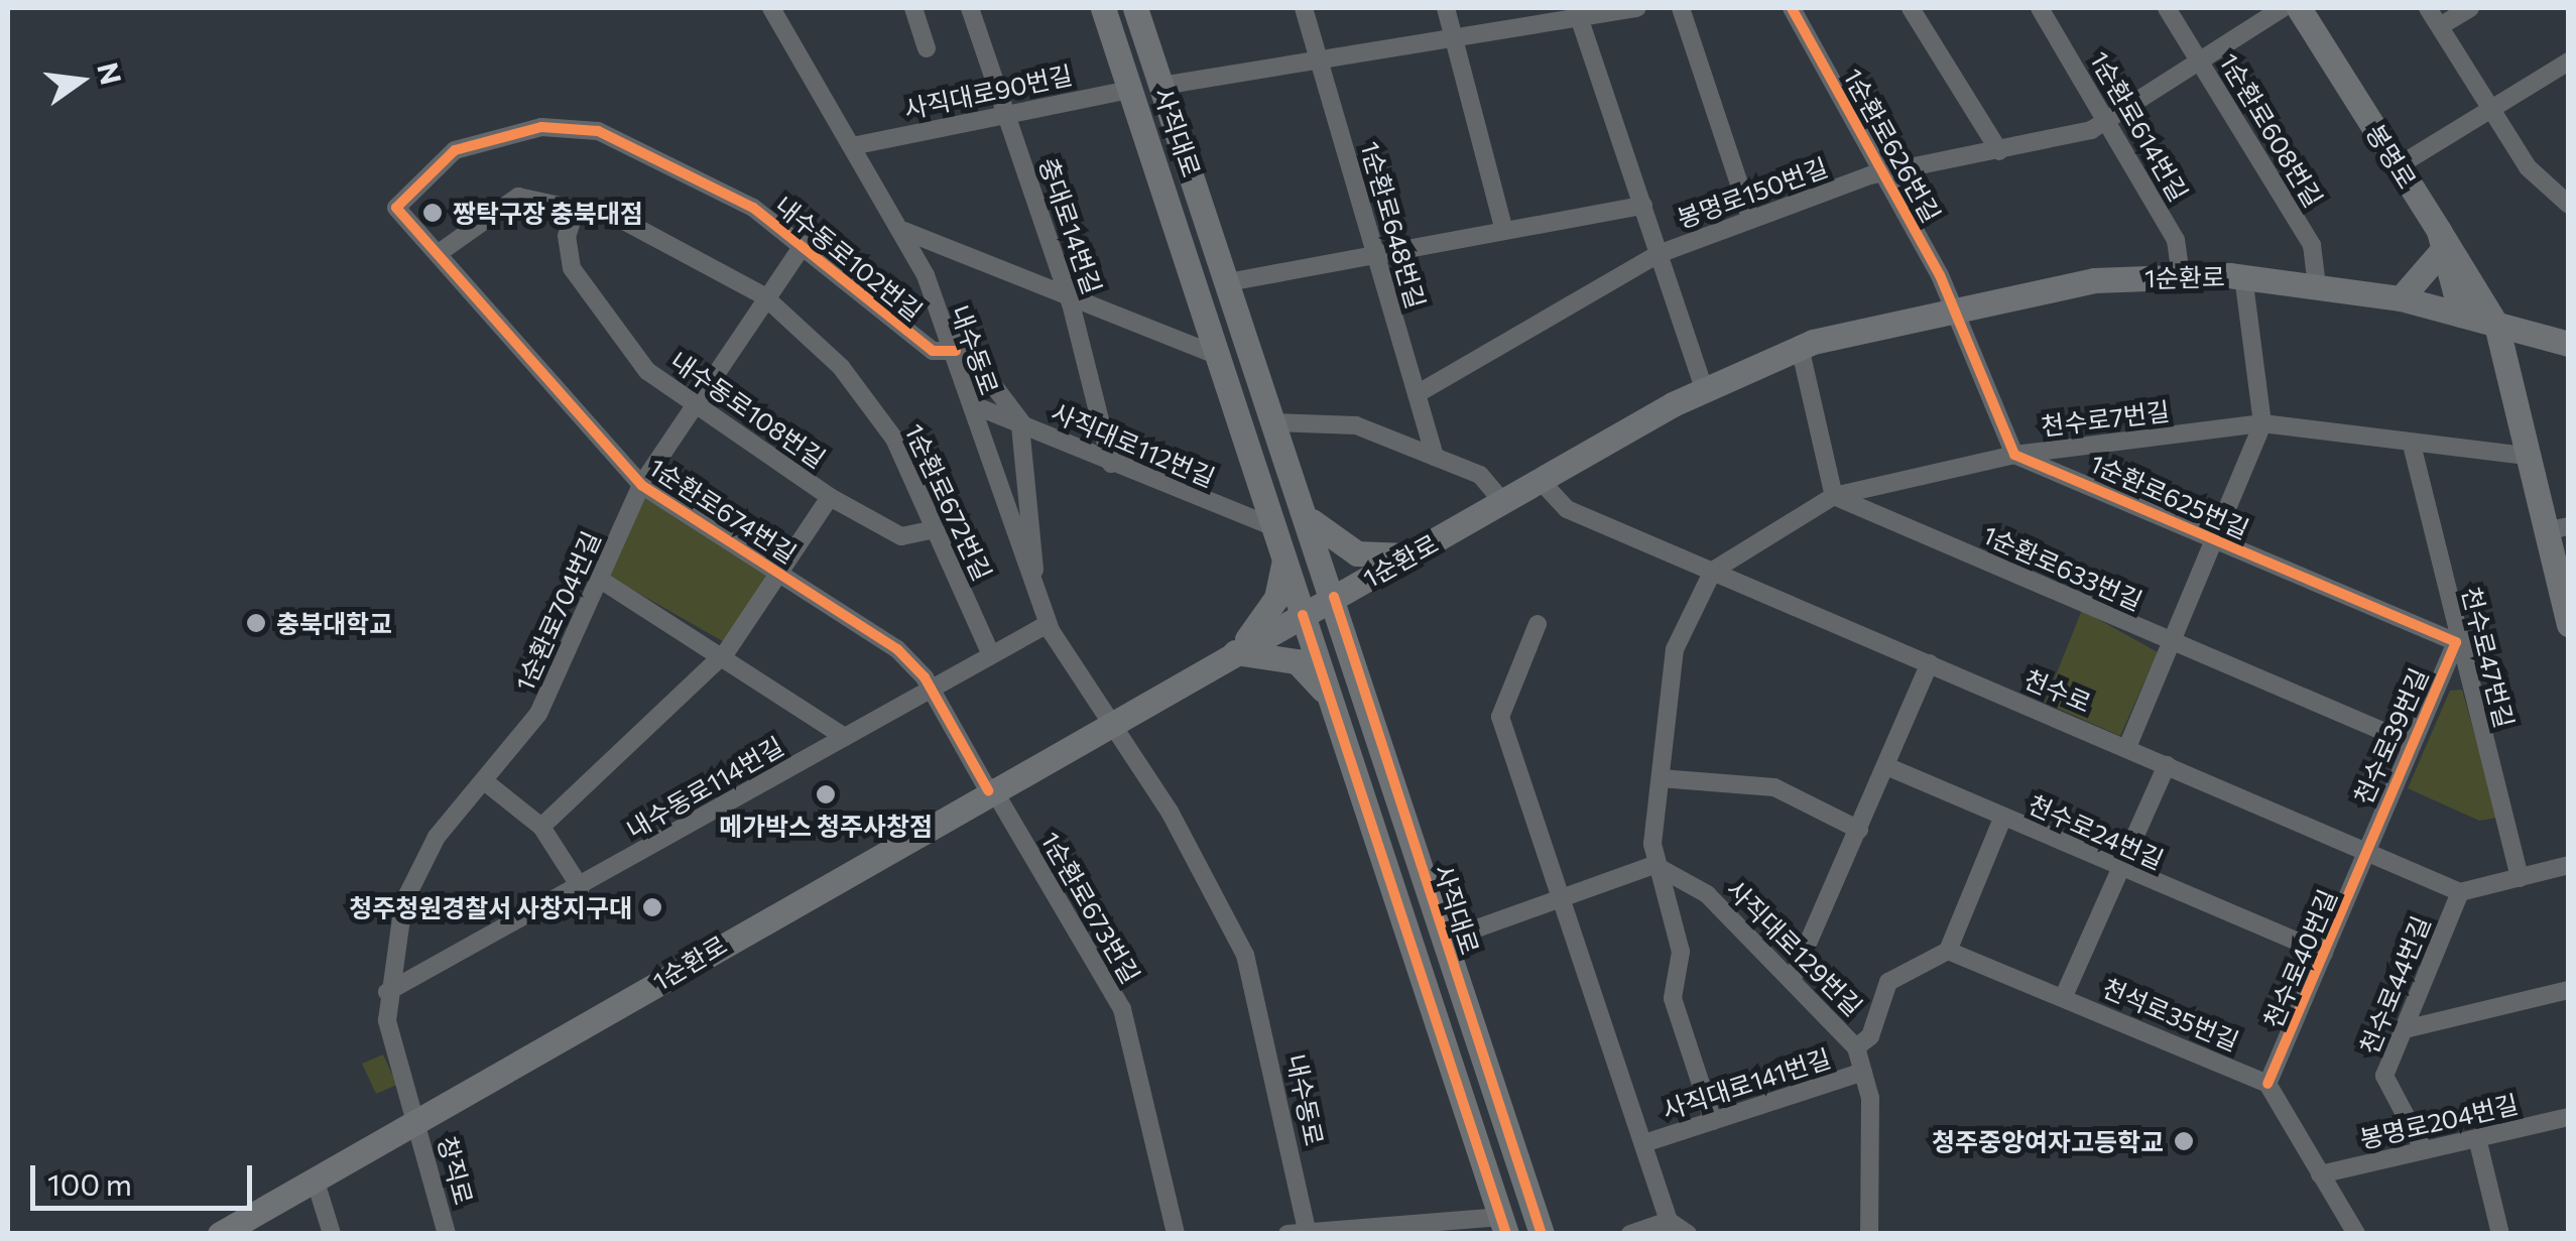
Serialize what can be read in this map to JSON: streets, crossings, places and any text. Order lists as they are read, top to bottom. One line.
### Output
{"streets":{"main road":["사직대로","봉명로","1순환로"],"street":["사직대로90번길","1순환로614번길","1순환로608번길","1순환로626번길","봉명로150번길","1순환로648번길","충대로14번길","내수동로102번길","내수동로","내수동로108번길","천수로7번길","사직대로112번길","1순환로625번길","1순환로672번길","1순환로674번길","1순환로633번길","1순환로704번길","천수로47번길","천수로","천수로39번길","내수동로114번길","천수로24번길","1순환로673번길","사직대로129번길","천수로40번길","천수로44번길","천석로35번길","사직대로141번길","봉명로204번길","창직로"]},"crossings":[["사직대로90번길","사직대로"],["사직대로90번길","충대로14번길"],["사직대로90번길","내수동로"],["1순환로614번길","봉명로150번길"],["1순환로614번길","1순환로"],["1순환로608번길","봉명로150번길"],["1순환로608번길","1순환로"],["사직대로","1순환로"],["사직대로","사직대로112번길"],["1순환로626번길","봉명로150번길"],["1순환로626번길","1순환로"],["봉명로","1순환로"],["봉명로150번길","1순환로648번길"],["충대로14번길","사직대로112번길"],["내수동로102번길","내수동로"],["내수동로102번길","1순환로674번길"],["내수동로102번길","1순환로704번길"],["1순환로","내수동로"],["1순환로","1순환로674번길"],["1순환로","1순환로704번길"],["1순환로","천수로"],["1순환로","1순환로673번길"],["1순환로","창직로"],["내수동로","사직대로112번길"],["내수동로","내수동로114번길"],["내수동로108번길","1순환로672번길"],["내수동로108번길","1순환로704번길"],["천수로7번길","1순환로625번길"],["천수로7번길","1순환로633번길"],["천수로7번길","천수로47번길"],["천수로7번길","천수로"],["1순환로625번길","천수로47번길"],["1순환로625번길","천수로39번길"],["1순환로672번길","1순환로674번길"],["1순환로672번길","1순환로704번길"],["1순환로672번길","내수동로114번길"],["1순환로674번길","1순환로704번길"],["1순환로674번길","내수동로114번길"],["1순환로674번길","1순환로673번길"],["1순환로633번길","천수로39번길"],["1순환로704번길","내수동로114번길"],["1순환로704번길","창직로"],["천수로47번길","천수로39번길"],["천수로","천수로39번길"],["천수로","천수로40번길"],["천수로","천수로44번길"],["천수로39번길","천수로40번길"],["천수로24번길","천수로40번길"],["천수로24번길","천석로35번길"],["사직대로129번길","사직대로141번길"],["천수로40번길","천석로35번길"],["천수로44번길","봉명로204번길"]],"places":["짱탁구장 충북대점","충북대학교","메가박스 청주사창점","청주청원경찰서 사창지구대","청주중앙여자고등학교"],"scale_bar":"100 m","north":"right"}
